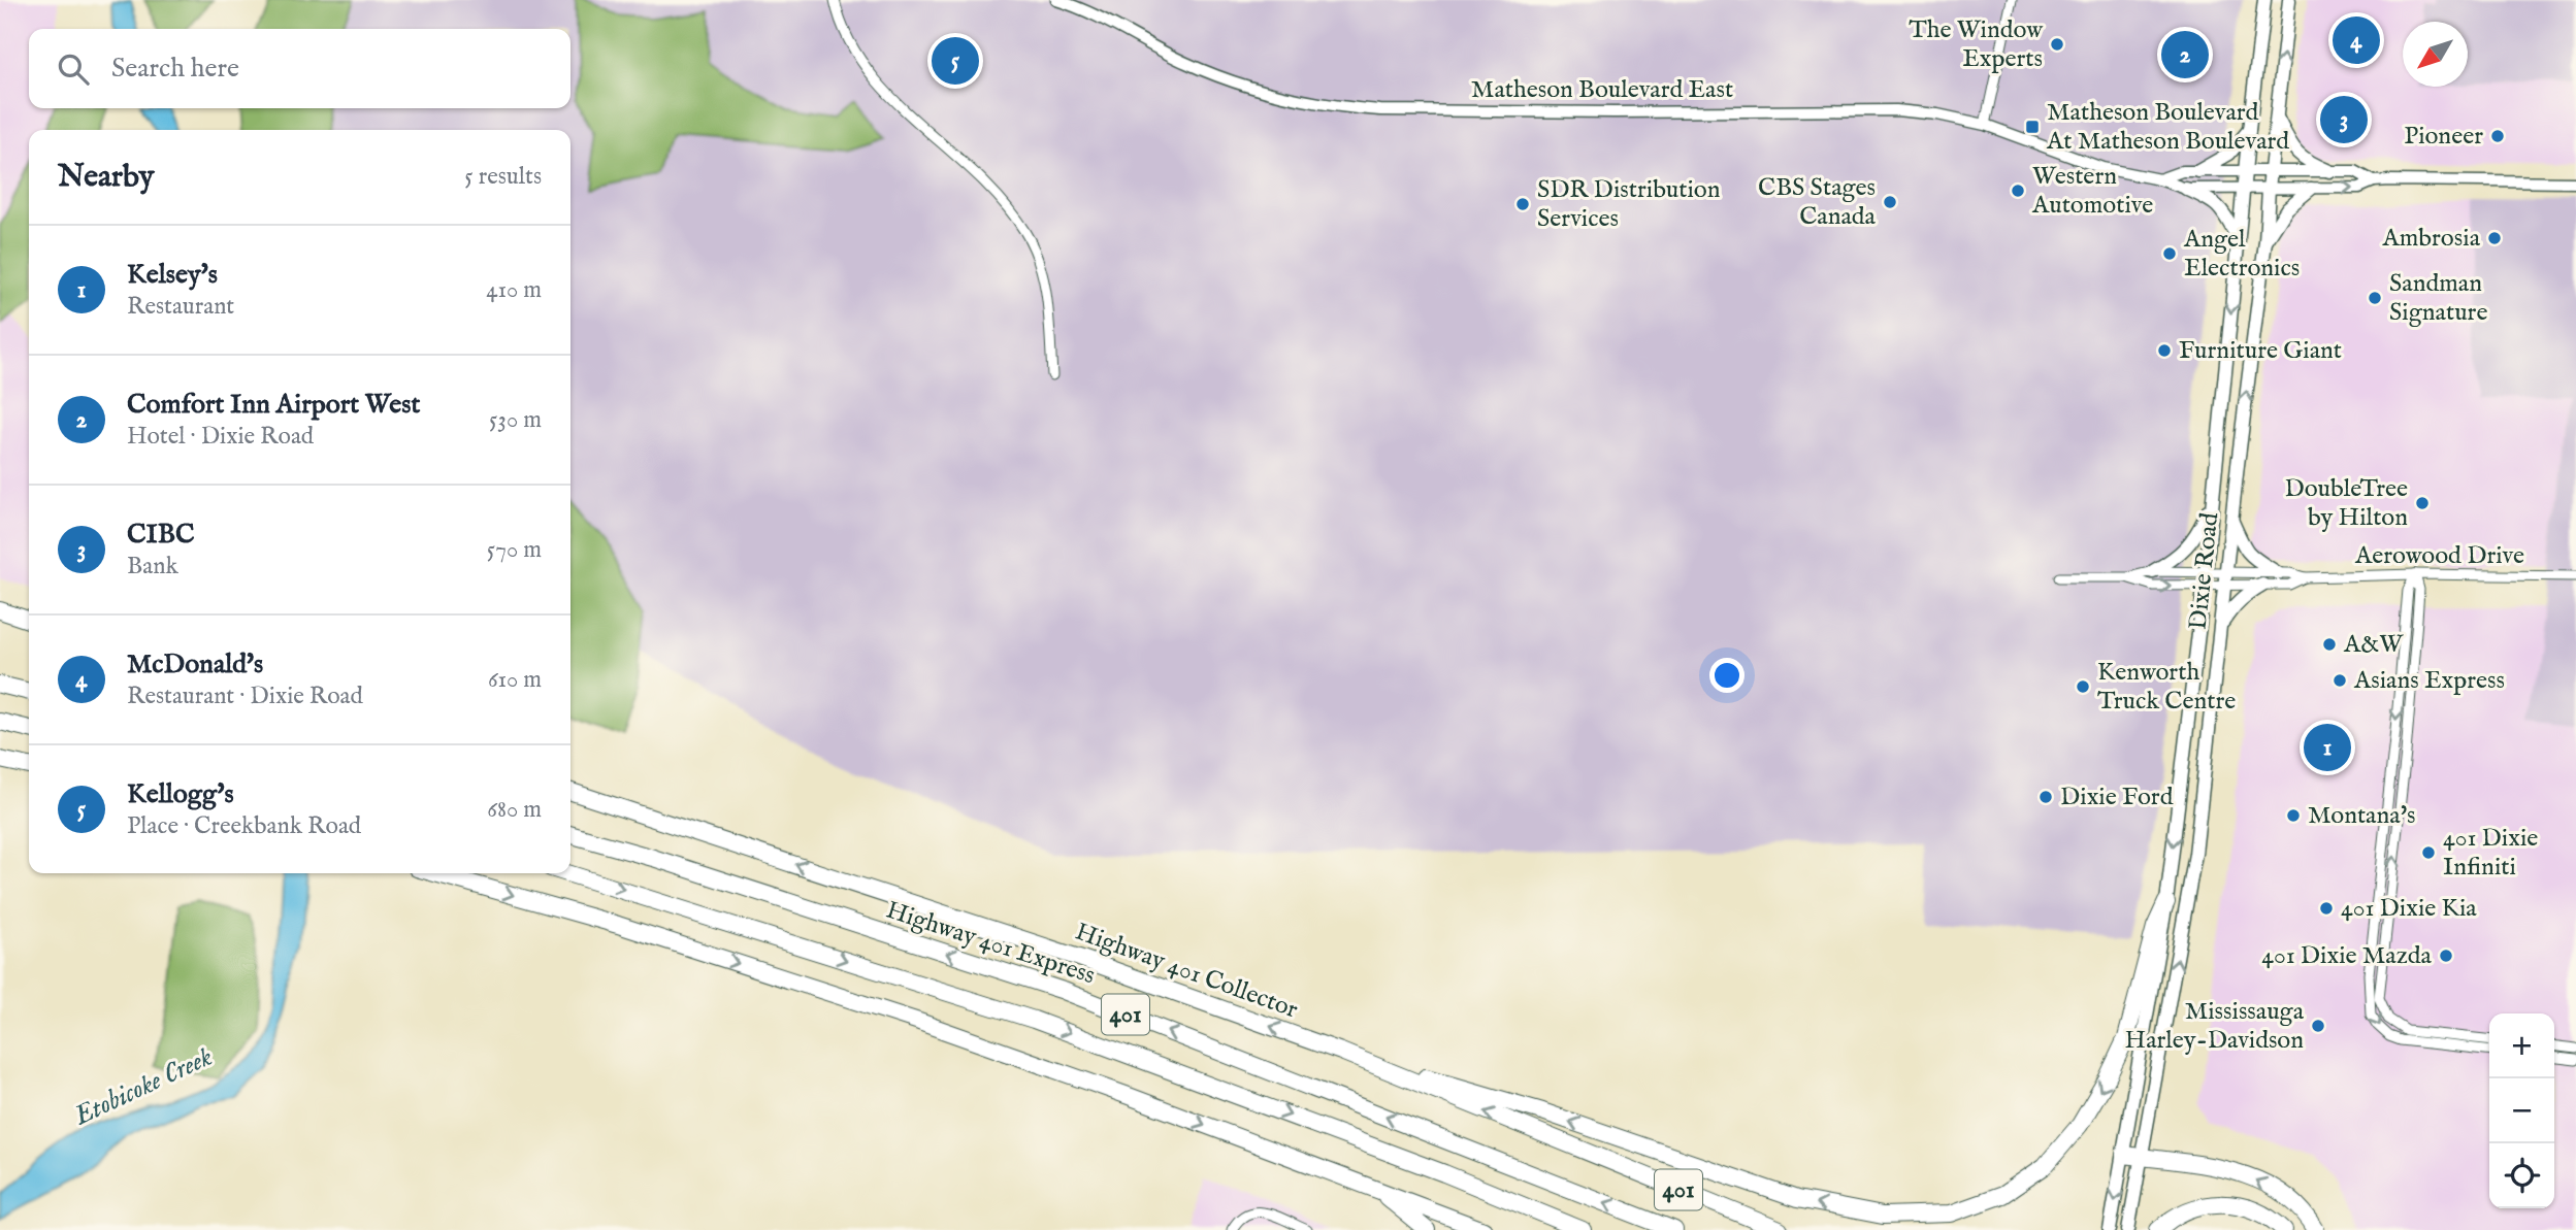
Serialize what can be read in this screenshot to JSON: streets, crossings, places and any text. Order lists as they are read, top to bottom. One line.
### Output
{"streets":{"highway":["Highway 401 Express","Highway 401 Collector","401"],"main road":["Dixie Road"],"street":["Matheson Boulevard East","Aerowood Drive"]},"crossings":[["Matheson Boulevard East","Dixie Road"],["Aerowood Drive","Dixie Road"]],"water":["Etobicoke Creek"],"places":{"other":["The Window Experts","Pioneer","Western Automotive","CBS Stages Canada","SDR Distribution Services","Ambrosia","Angel Electronics","Sandman Signature","Furniture Giant","DoubleTree by Hilton","A&W","Asians Express","Kenworth Truck Centre","Dixie Ford","Montana's","401 Dixie Infiniti","401 Dixie Kia","401 Dixie Mazda","Mississauga Harley-Davidson"],"transit":["Matheson Boulevard At Matheson Boulevard"]},"north":"bottom left","page":{"pins":["4","2","5","3","1"],"search":"Search here","heading":["Nearby","5 results"],"list":[{"mark":"1","name":"Kelsey's","note":"Restaurant","value":"410 m"},{"mark":"2","name":"Comfort Inn Airport West","note":"Hotel · Dixie Road","value":"530 m"},{"mark":"3","name":"CIBC","note":"Bank","value":"570 m"},{"mark":"4","name":"McDonald's","note":"Restaurant · Dixie Road","value":"610 m"},{"mark":"5","name":"Kellogg's","note":"Place · Creekbank Road","value":"680 m"}],"map_buttons":["+","−"]}}
